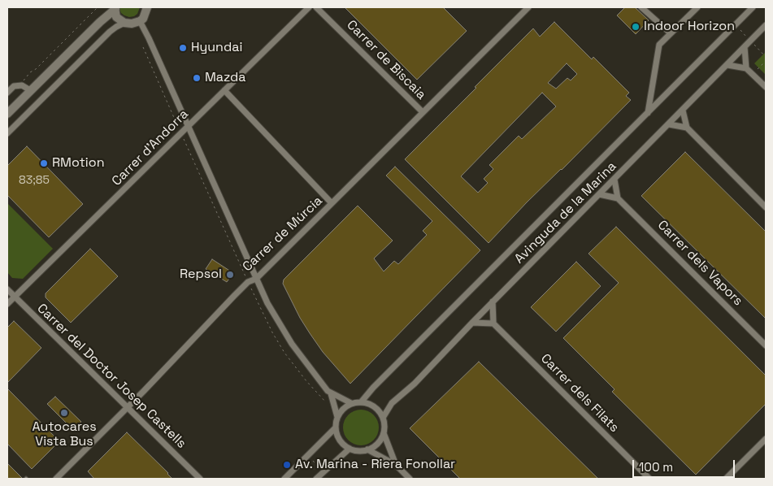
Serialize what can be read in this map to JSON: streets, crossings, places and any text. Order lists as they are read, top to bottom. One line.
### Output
{"streets":{"street":["Carrer de Biscaia","Carrer d'Andorra","Avinguda de la Marina","Carrer de Múrcia","Carrer dels Vapors","Carrer del Doctor Josep Castells","Carrer dels Filats"]},"crossings":[["Carrer de Biscaia","Carrer de Múrcia"],["Carrer d'Andorra","Carrer del Doctor Josep Castells"],["Carrer de Múrcia","Carrer del Doctor Josep Castells"]],"places":["Indoor Horizon","Hyundai","Mazda","RMotion","Repsol","Autocares Vista Bus","Av. Marina - Riera Fonollar"],"house_numbers":["83;85"],"scale_bar":"100 m"}
